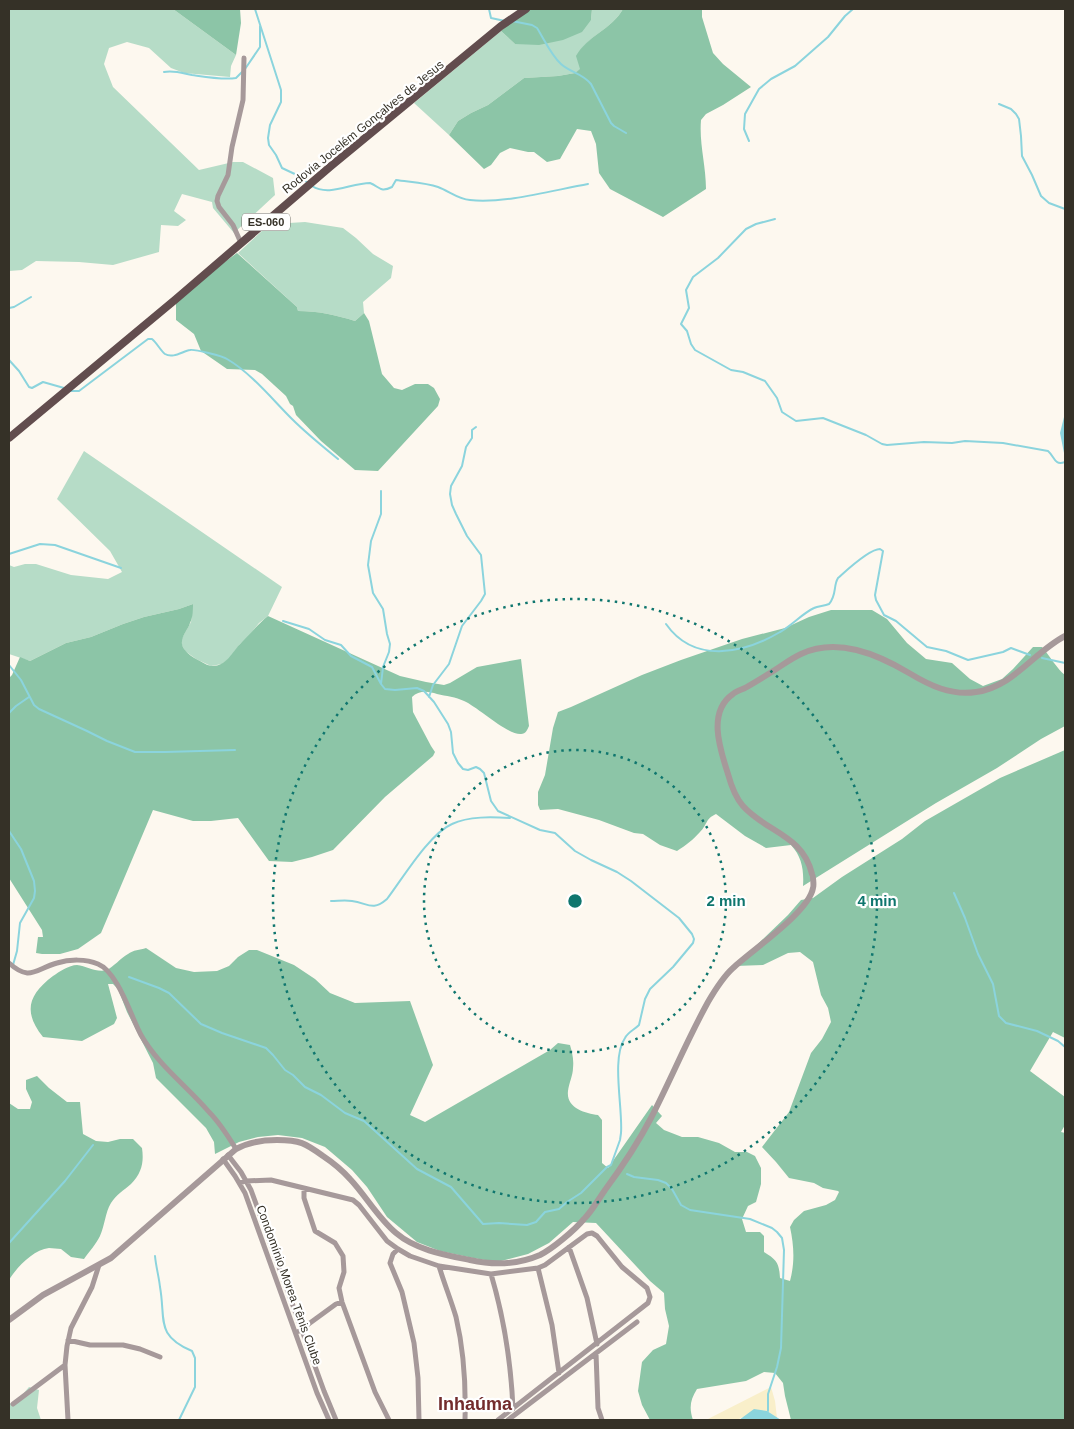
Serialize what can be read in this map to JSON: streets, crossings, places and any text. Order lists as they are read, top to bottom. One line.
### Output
{"streets":{"main road":["Rodovia Jocelém Gonçalves de Jesus","ES-060"],"street":["Condomínio Morea Tênis Clube"]},"districts":["Inhaúma"],"rings":["2 min","4 min"]}
